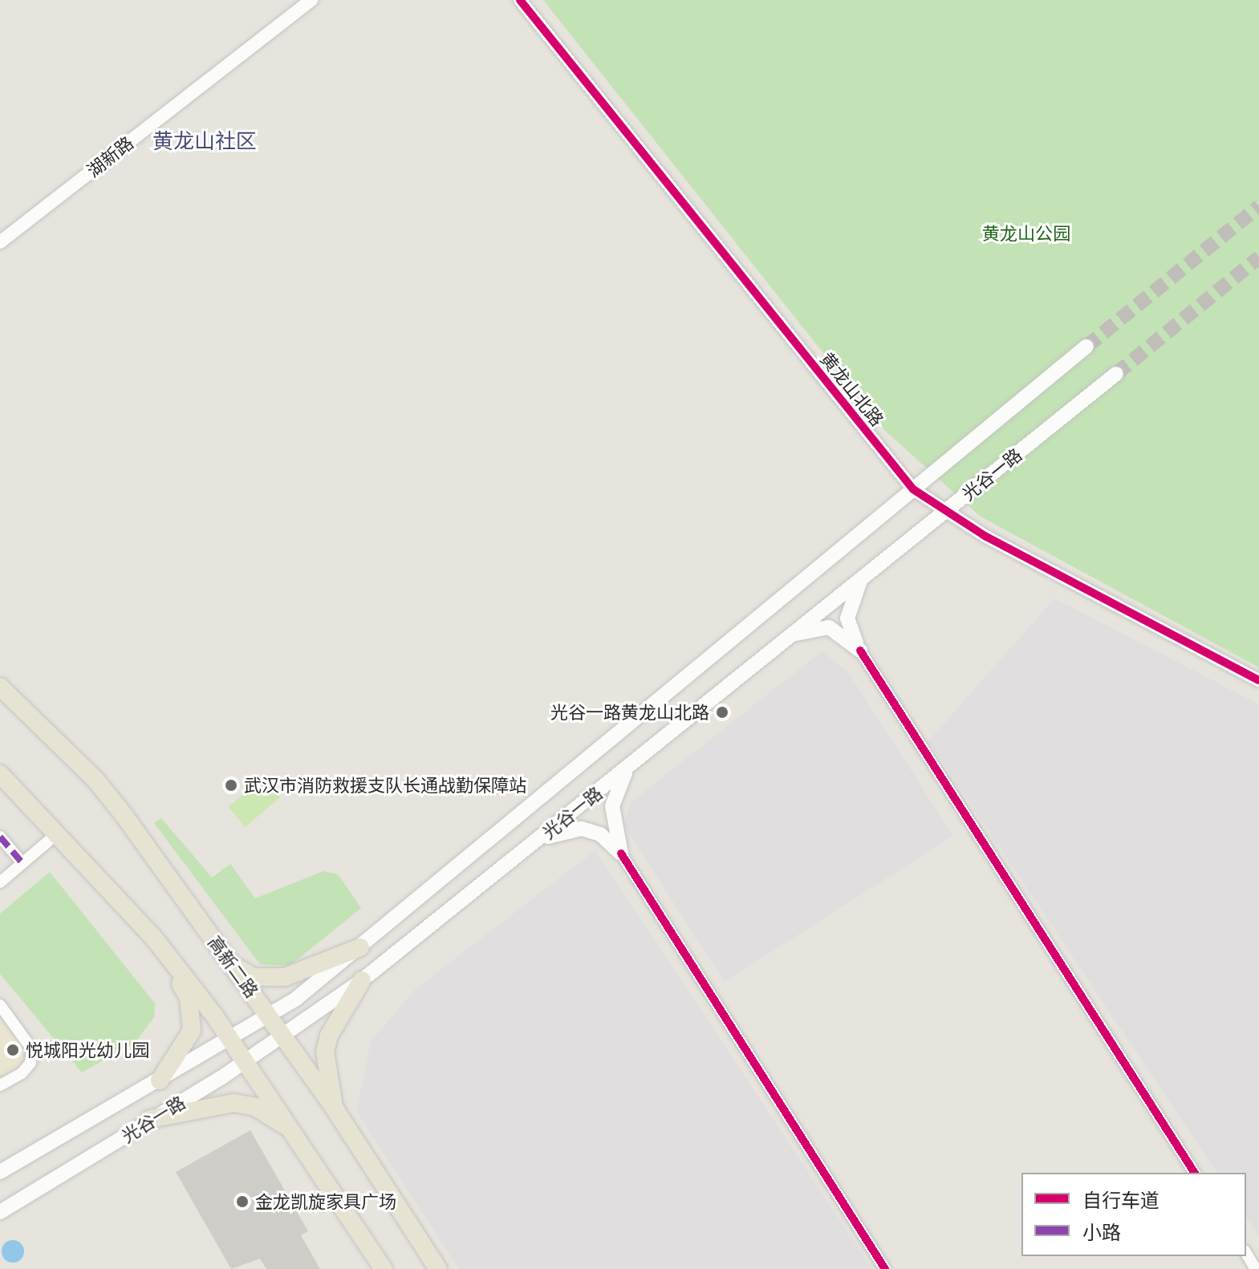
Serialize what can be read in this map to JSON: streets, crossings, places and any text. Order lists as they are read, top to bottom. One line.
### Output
{"streets":{"main road":["光谷一路","高新二路"],"street":["湖新路","黄龙山北路"]},"crossings":[["黄龙山北路","光谷一路"],["光谷一路","高新二路"]],"districts":["黄龙山社区"],"parks":["黄龙山公园"],"places":["光谷一路黄龙山北路","武汉市消防救援支队长通战勤保障站","悦城阳光幼儿园","金龙凯旋家具广场"],"legend":["自行车道","小路"]}
